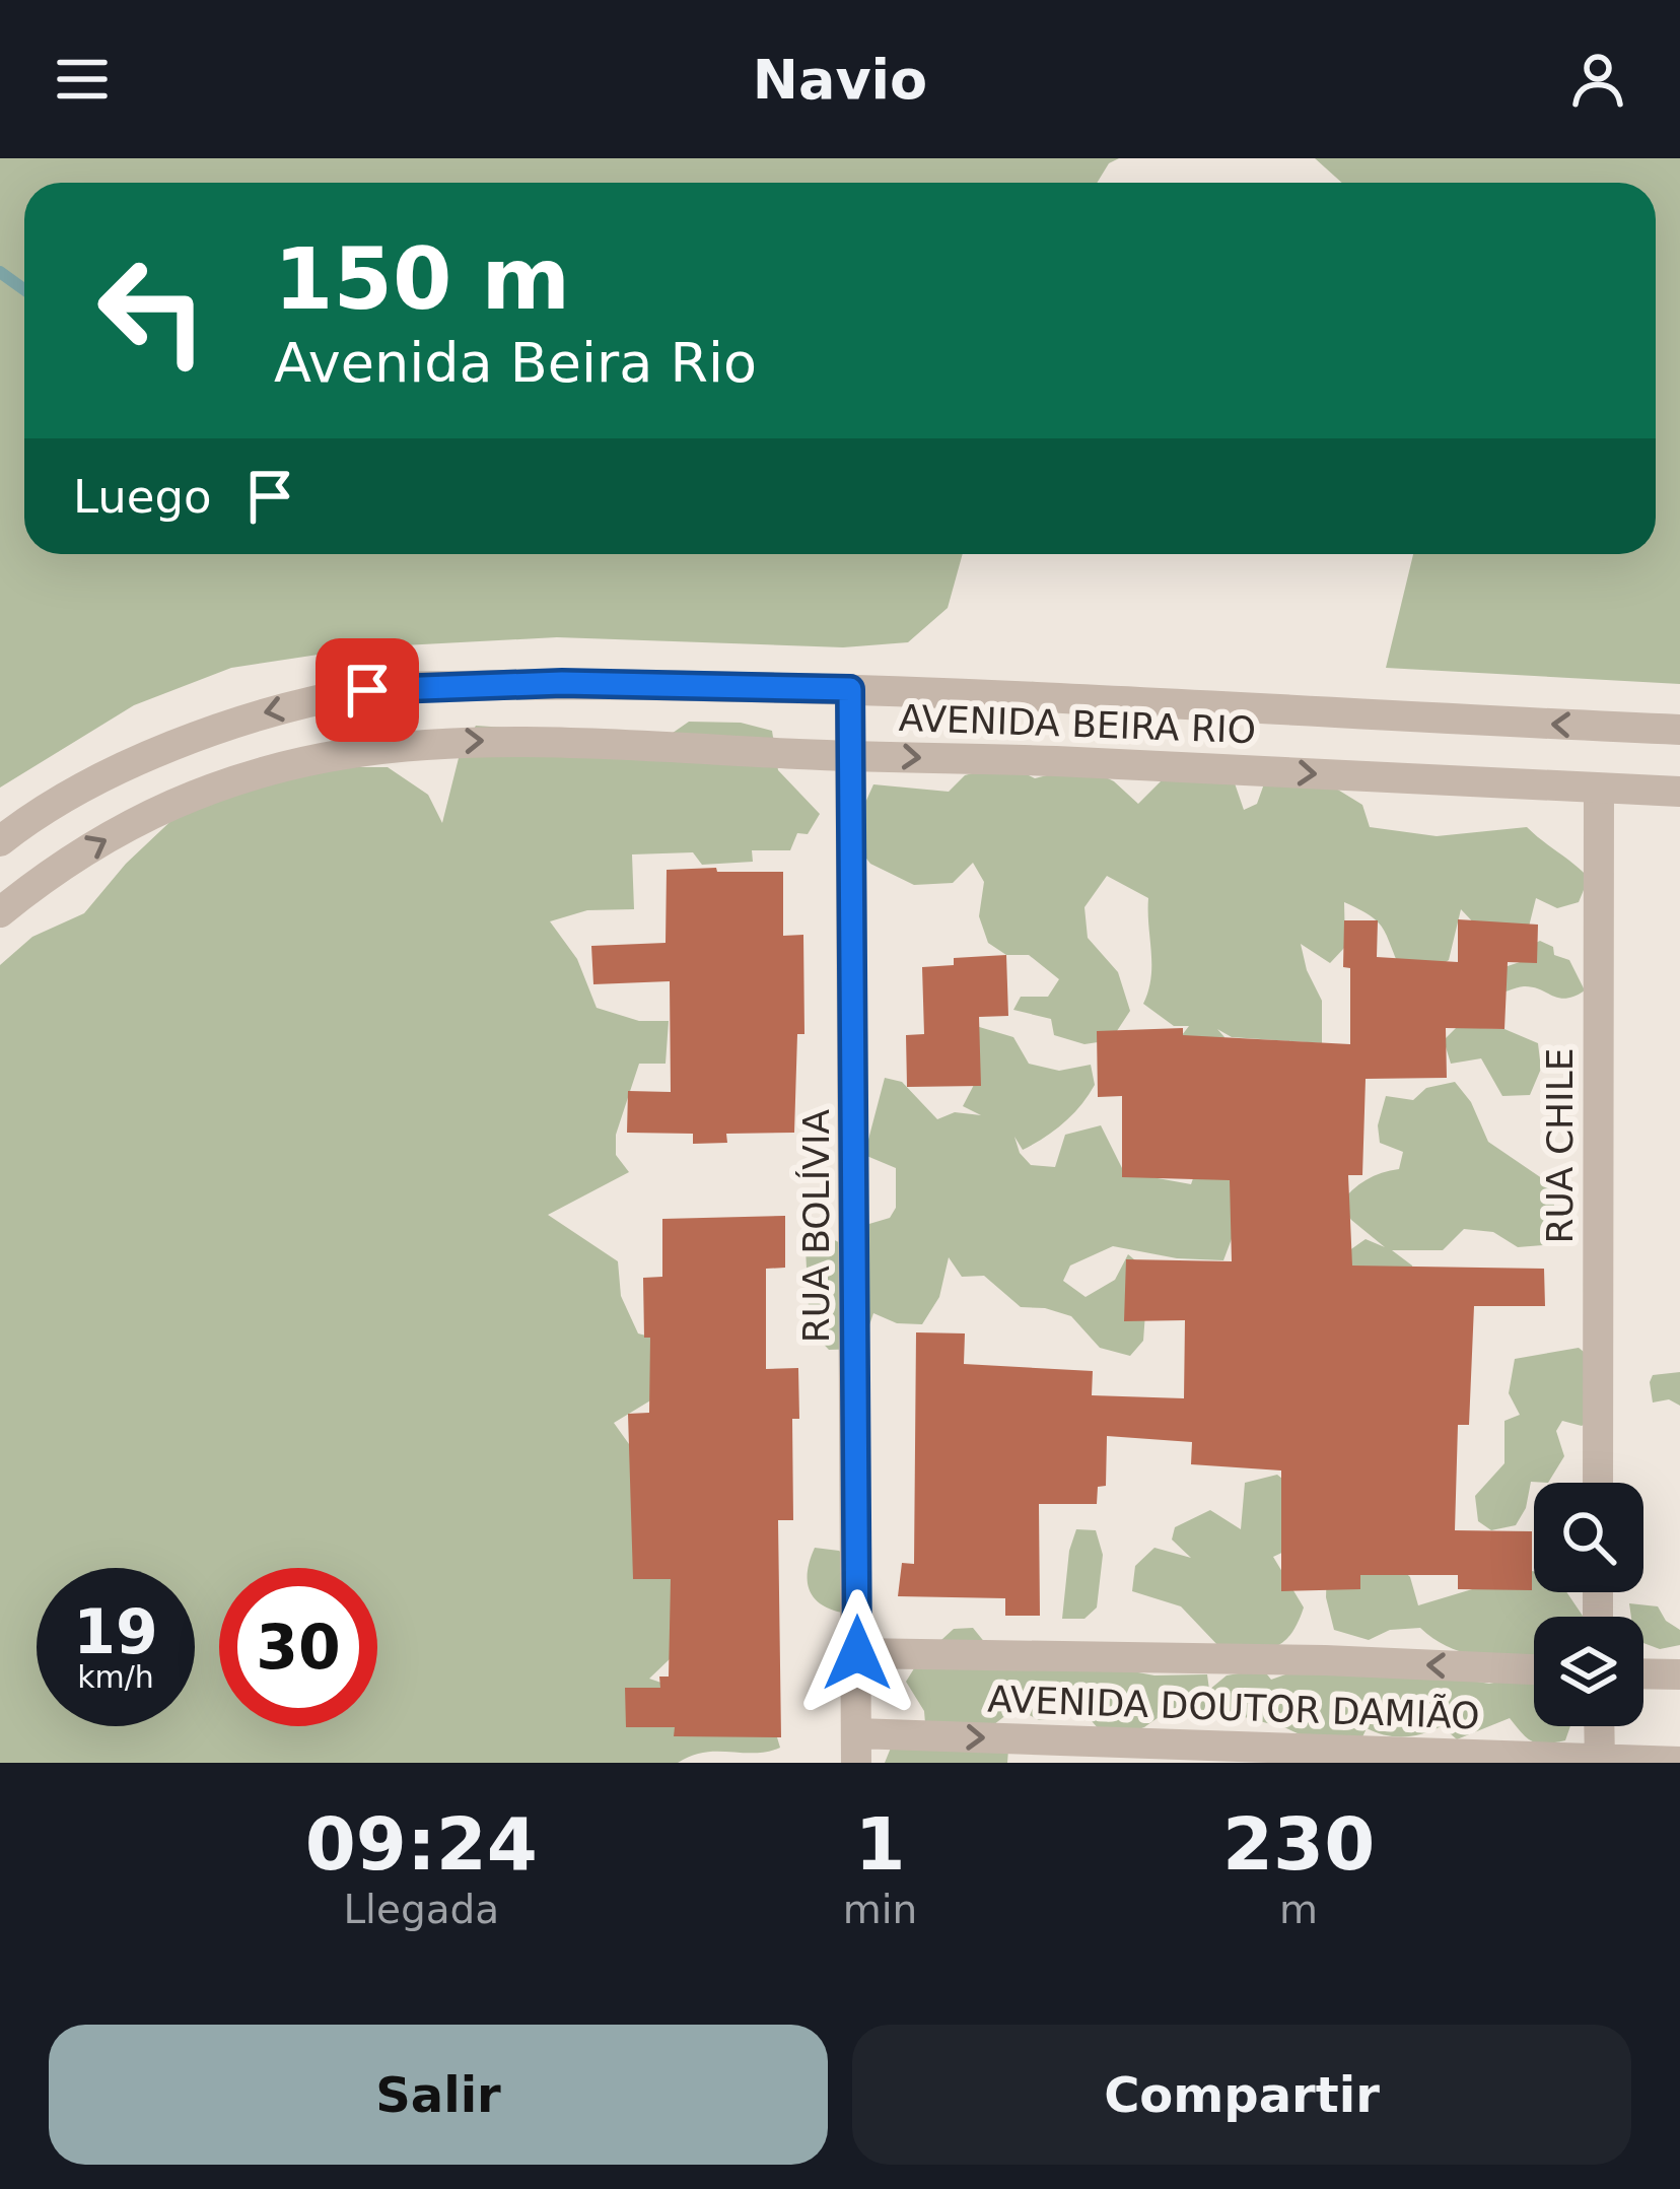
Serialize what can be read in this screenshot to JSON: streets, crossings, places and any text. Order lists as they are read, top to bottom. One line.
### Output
{"streets":{"street":["AVENIDA BEIRA RIO","RUA CHILE","RUA BOLÍVIA","AVENIDA DOUTOR DAMIÃO"]},"crossings":[["AVENIDA BEIRA RIO","RUA CHILE"],["AVENIDA BEIRA RIO","RUA BOLÍVIA"],["RUA BOLÍVIA","AVENIDA DOUTOR DAMIÃO"]],"page":{"header":"Navio","turn":["150 m","Avenida Beira Rio"],"then":"Luego","speed":"19 km/h","limit":"30","eta":["09:24","Llegada","1","min","230","m"],"buttons":["Salir","Compartir"]}}
